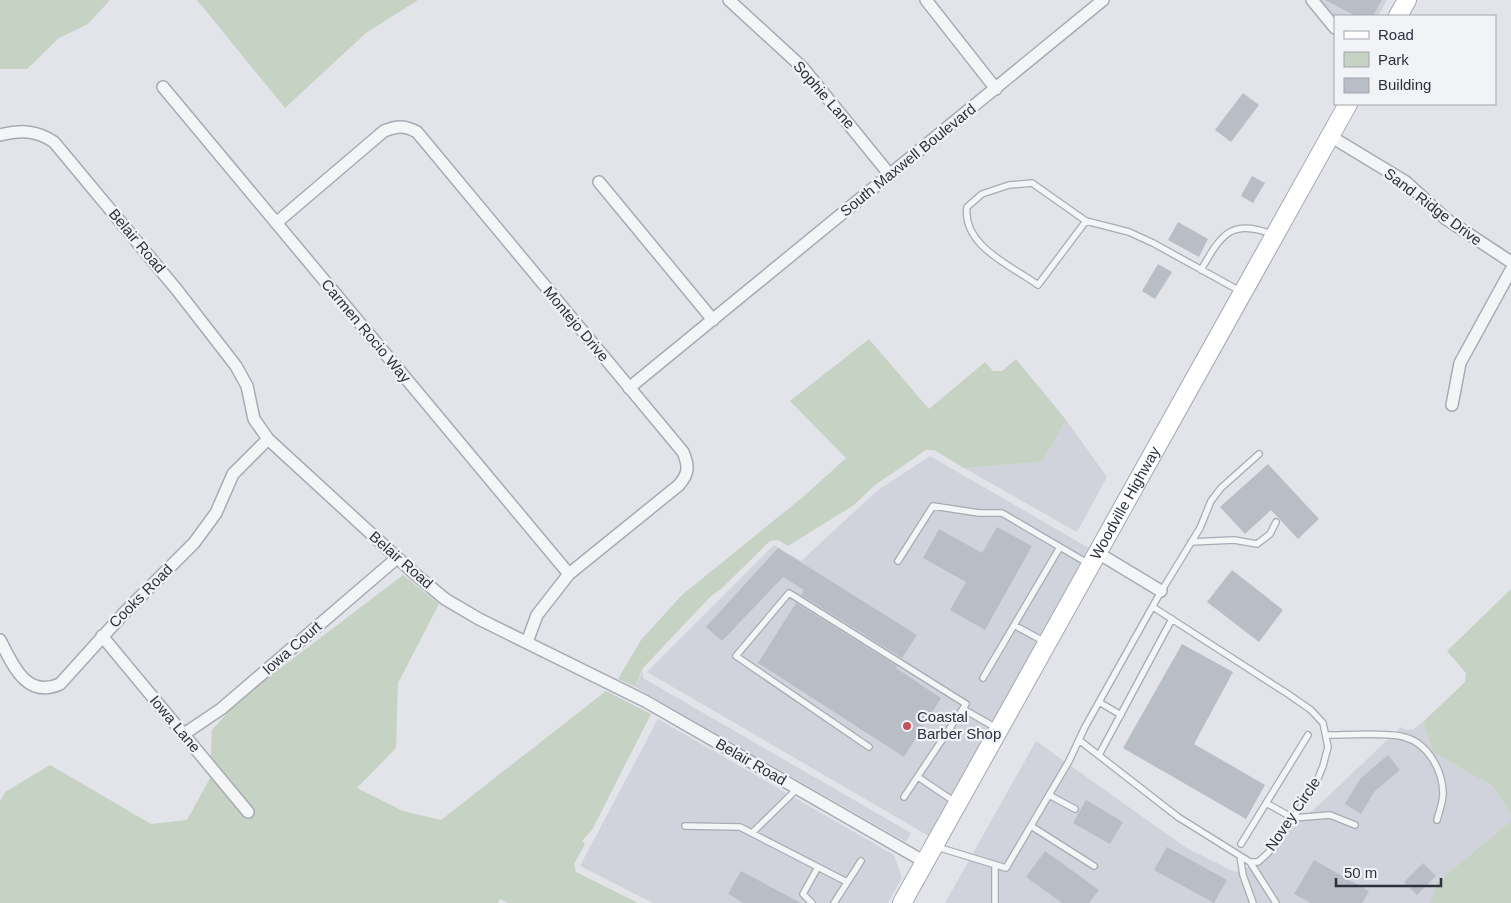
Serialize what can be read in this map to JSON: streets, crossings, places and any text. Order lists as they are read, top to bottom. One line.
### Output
{"streets":{"main road":["Woodville Highway"],"street":["Sophie Lane","South Maxwell Boulevard","Sand Ridge Drive","Belair Road","Montejo Drive","Carmen Rocio Way","Cooks Road","Iowa Court","Iowa Lane"],"lane":["Novey Circle"]},"crossings":[["Sophie Lane","South Maxwell Boulevard"],["South Maxwell Boulevard","Montejo Drive"],["Sand Ridge Drive","Woodville Highway"],["Belair Road","Montejo Drive"],["Belair Road","Woodville Highway"],["Belair Road","Cooks Road"],["Belair Road","Iowa Court"],["Montejo Drive","Carmen Rocio Way"],["Cooks Road","Iowa Lane"],["Iowa Court","Iowa Lane"]],"places":["Coastal Barber Shop"],"legend":["Road","Park","Building"],"scale_bar":"50 m"}
